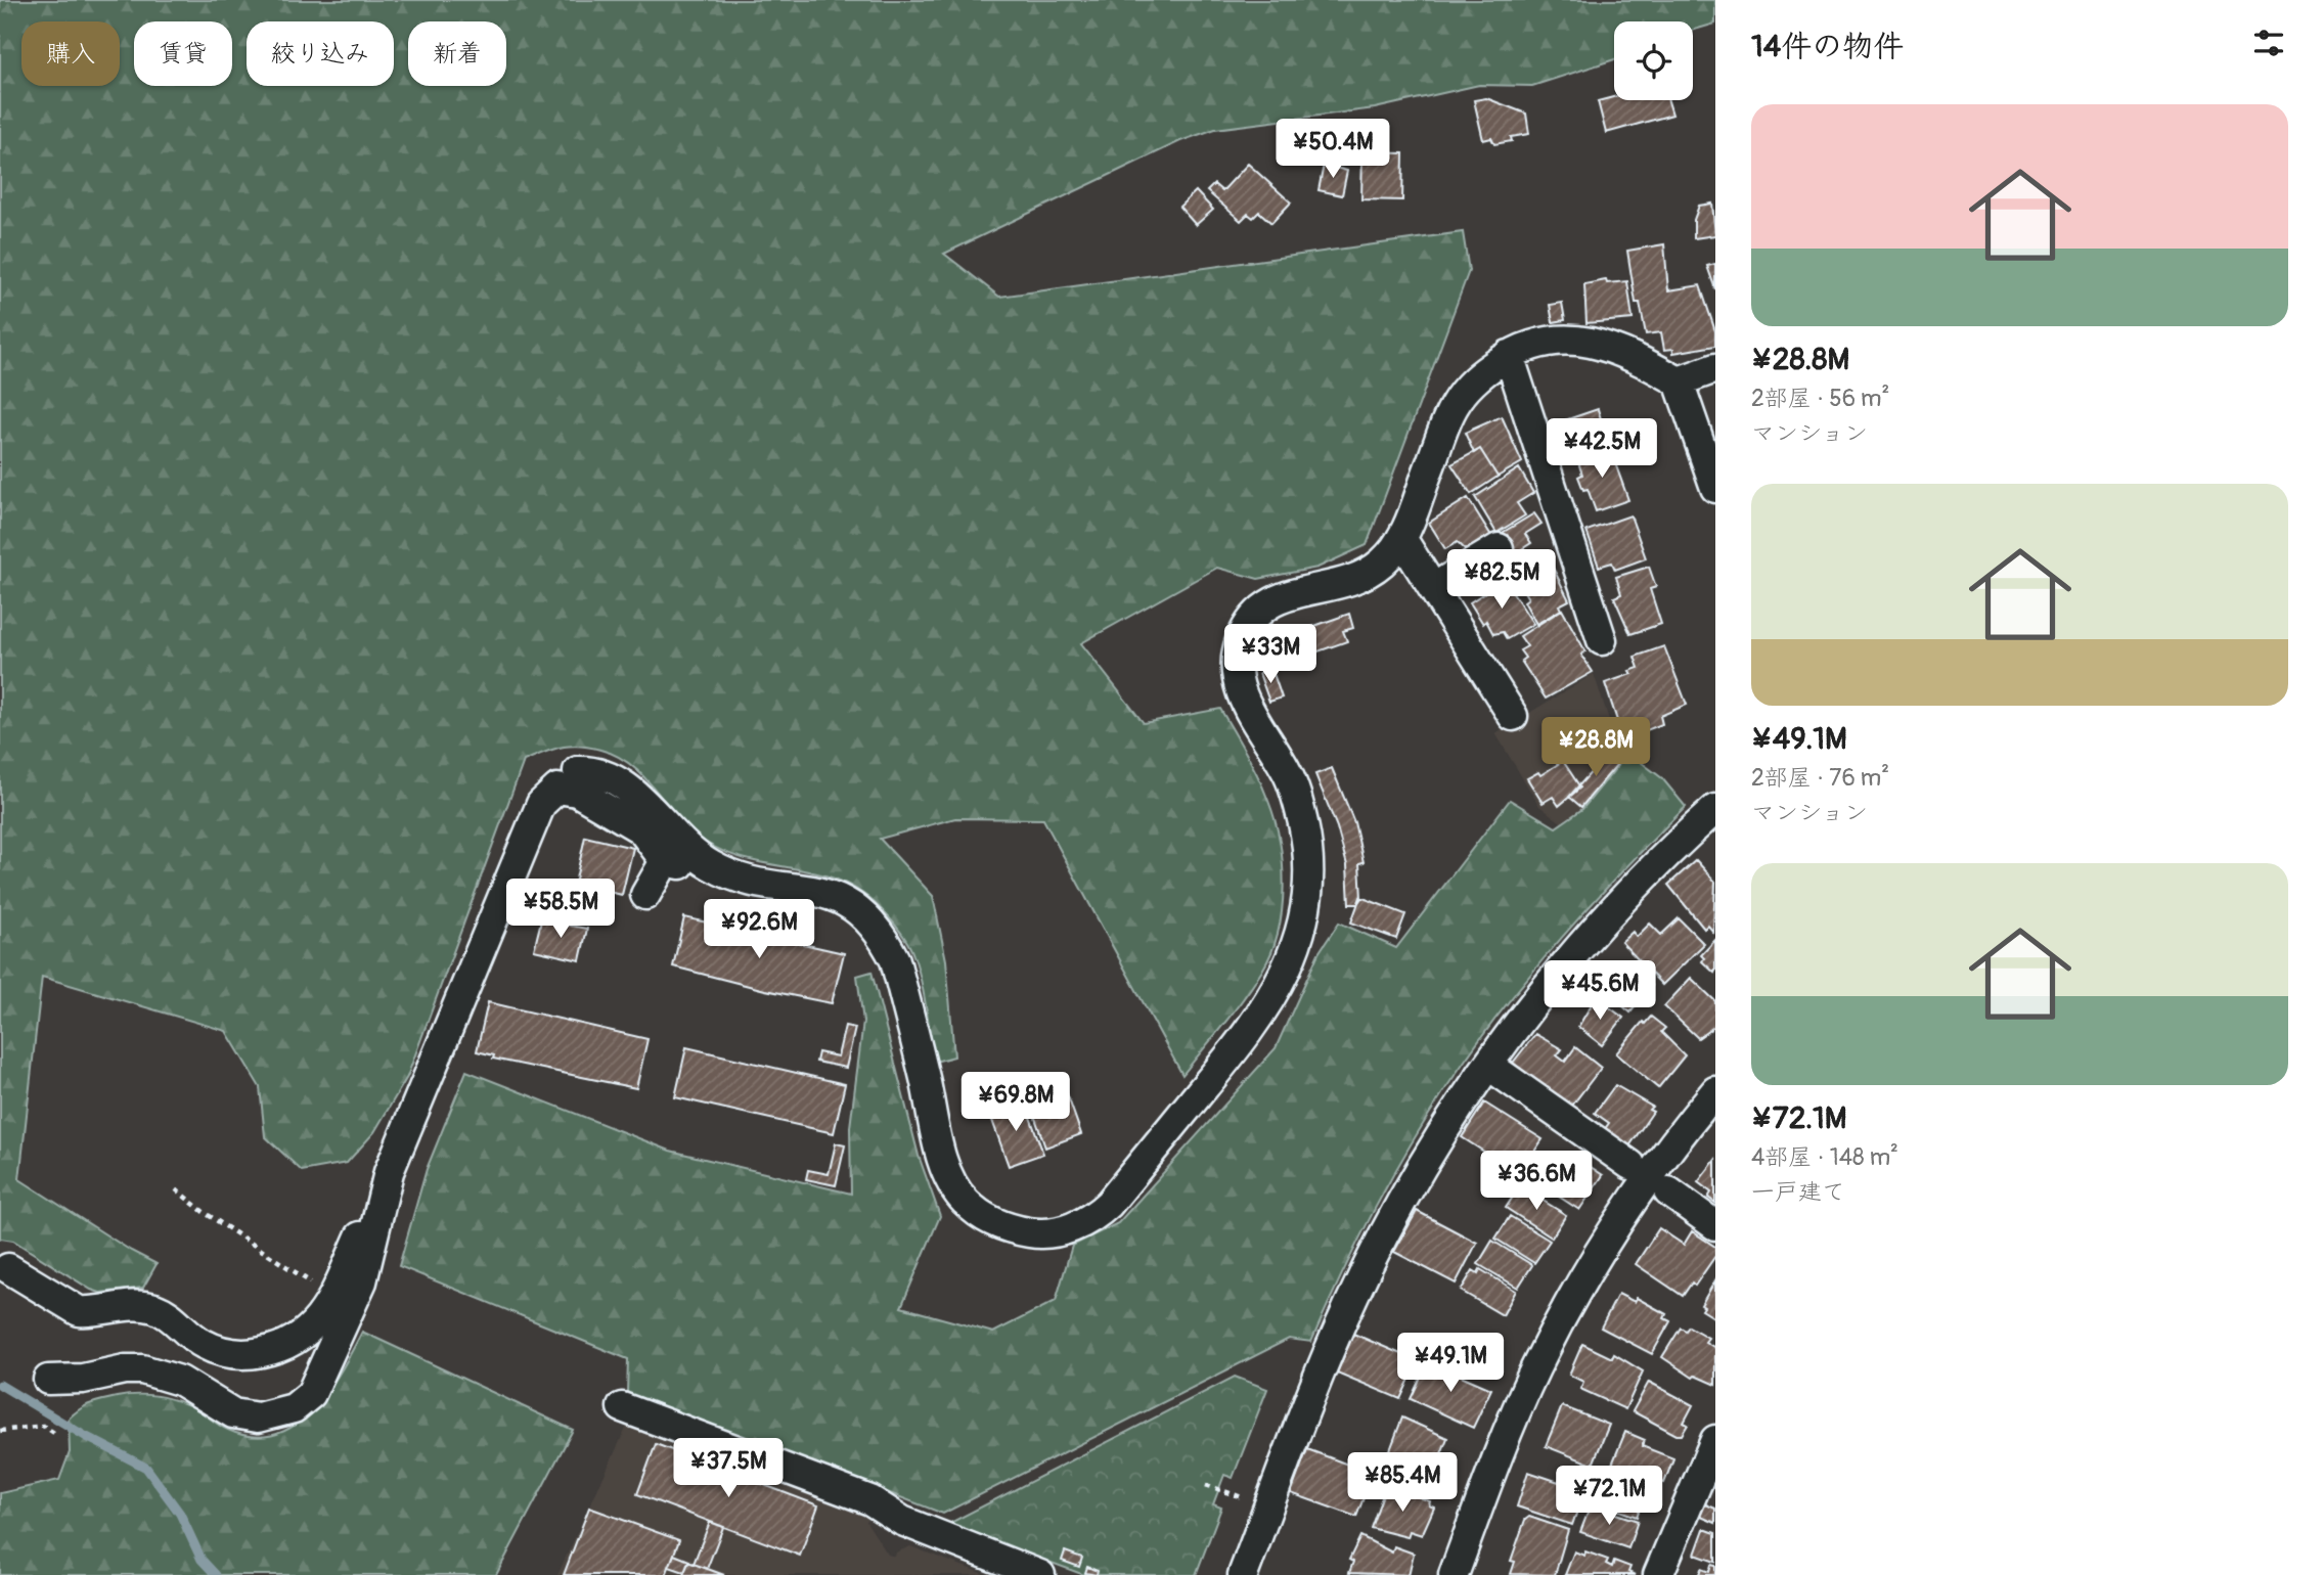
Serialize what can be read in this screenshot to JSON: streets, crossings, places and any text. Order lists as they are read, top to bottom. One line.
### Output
{"page":{"heading":"14件の物件","chip":["購入","賃貸","絞り込み","新着"],"list":[{"name":"¥28.8M","note":"2部屋 · 56 m² · マンション"},{"name":"¥49.1M","note":"2部屋 · 76 m² · マンション"},{"name":"¥72.1M","note":"4部屋 · 148 m² · 一戸建て"}],"price":["¥50.4M","¥42.5M","¥82.5M","¥33M","¥28.8M","¥58.5M","¥92.6M","¥45.6M","¥69.8M","¥36.6M","¥49.1M","¥37.5M","¥85.4M","¥72.1M"]}}
